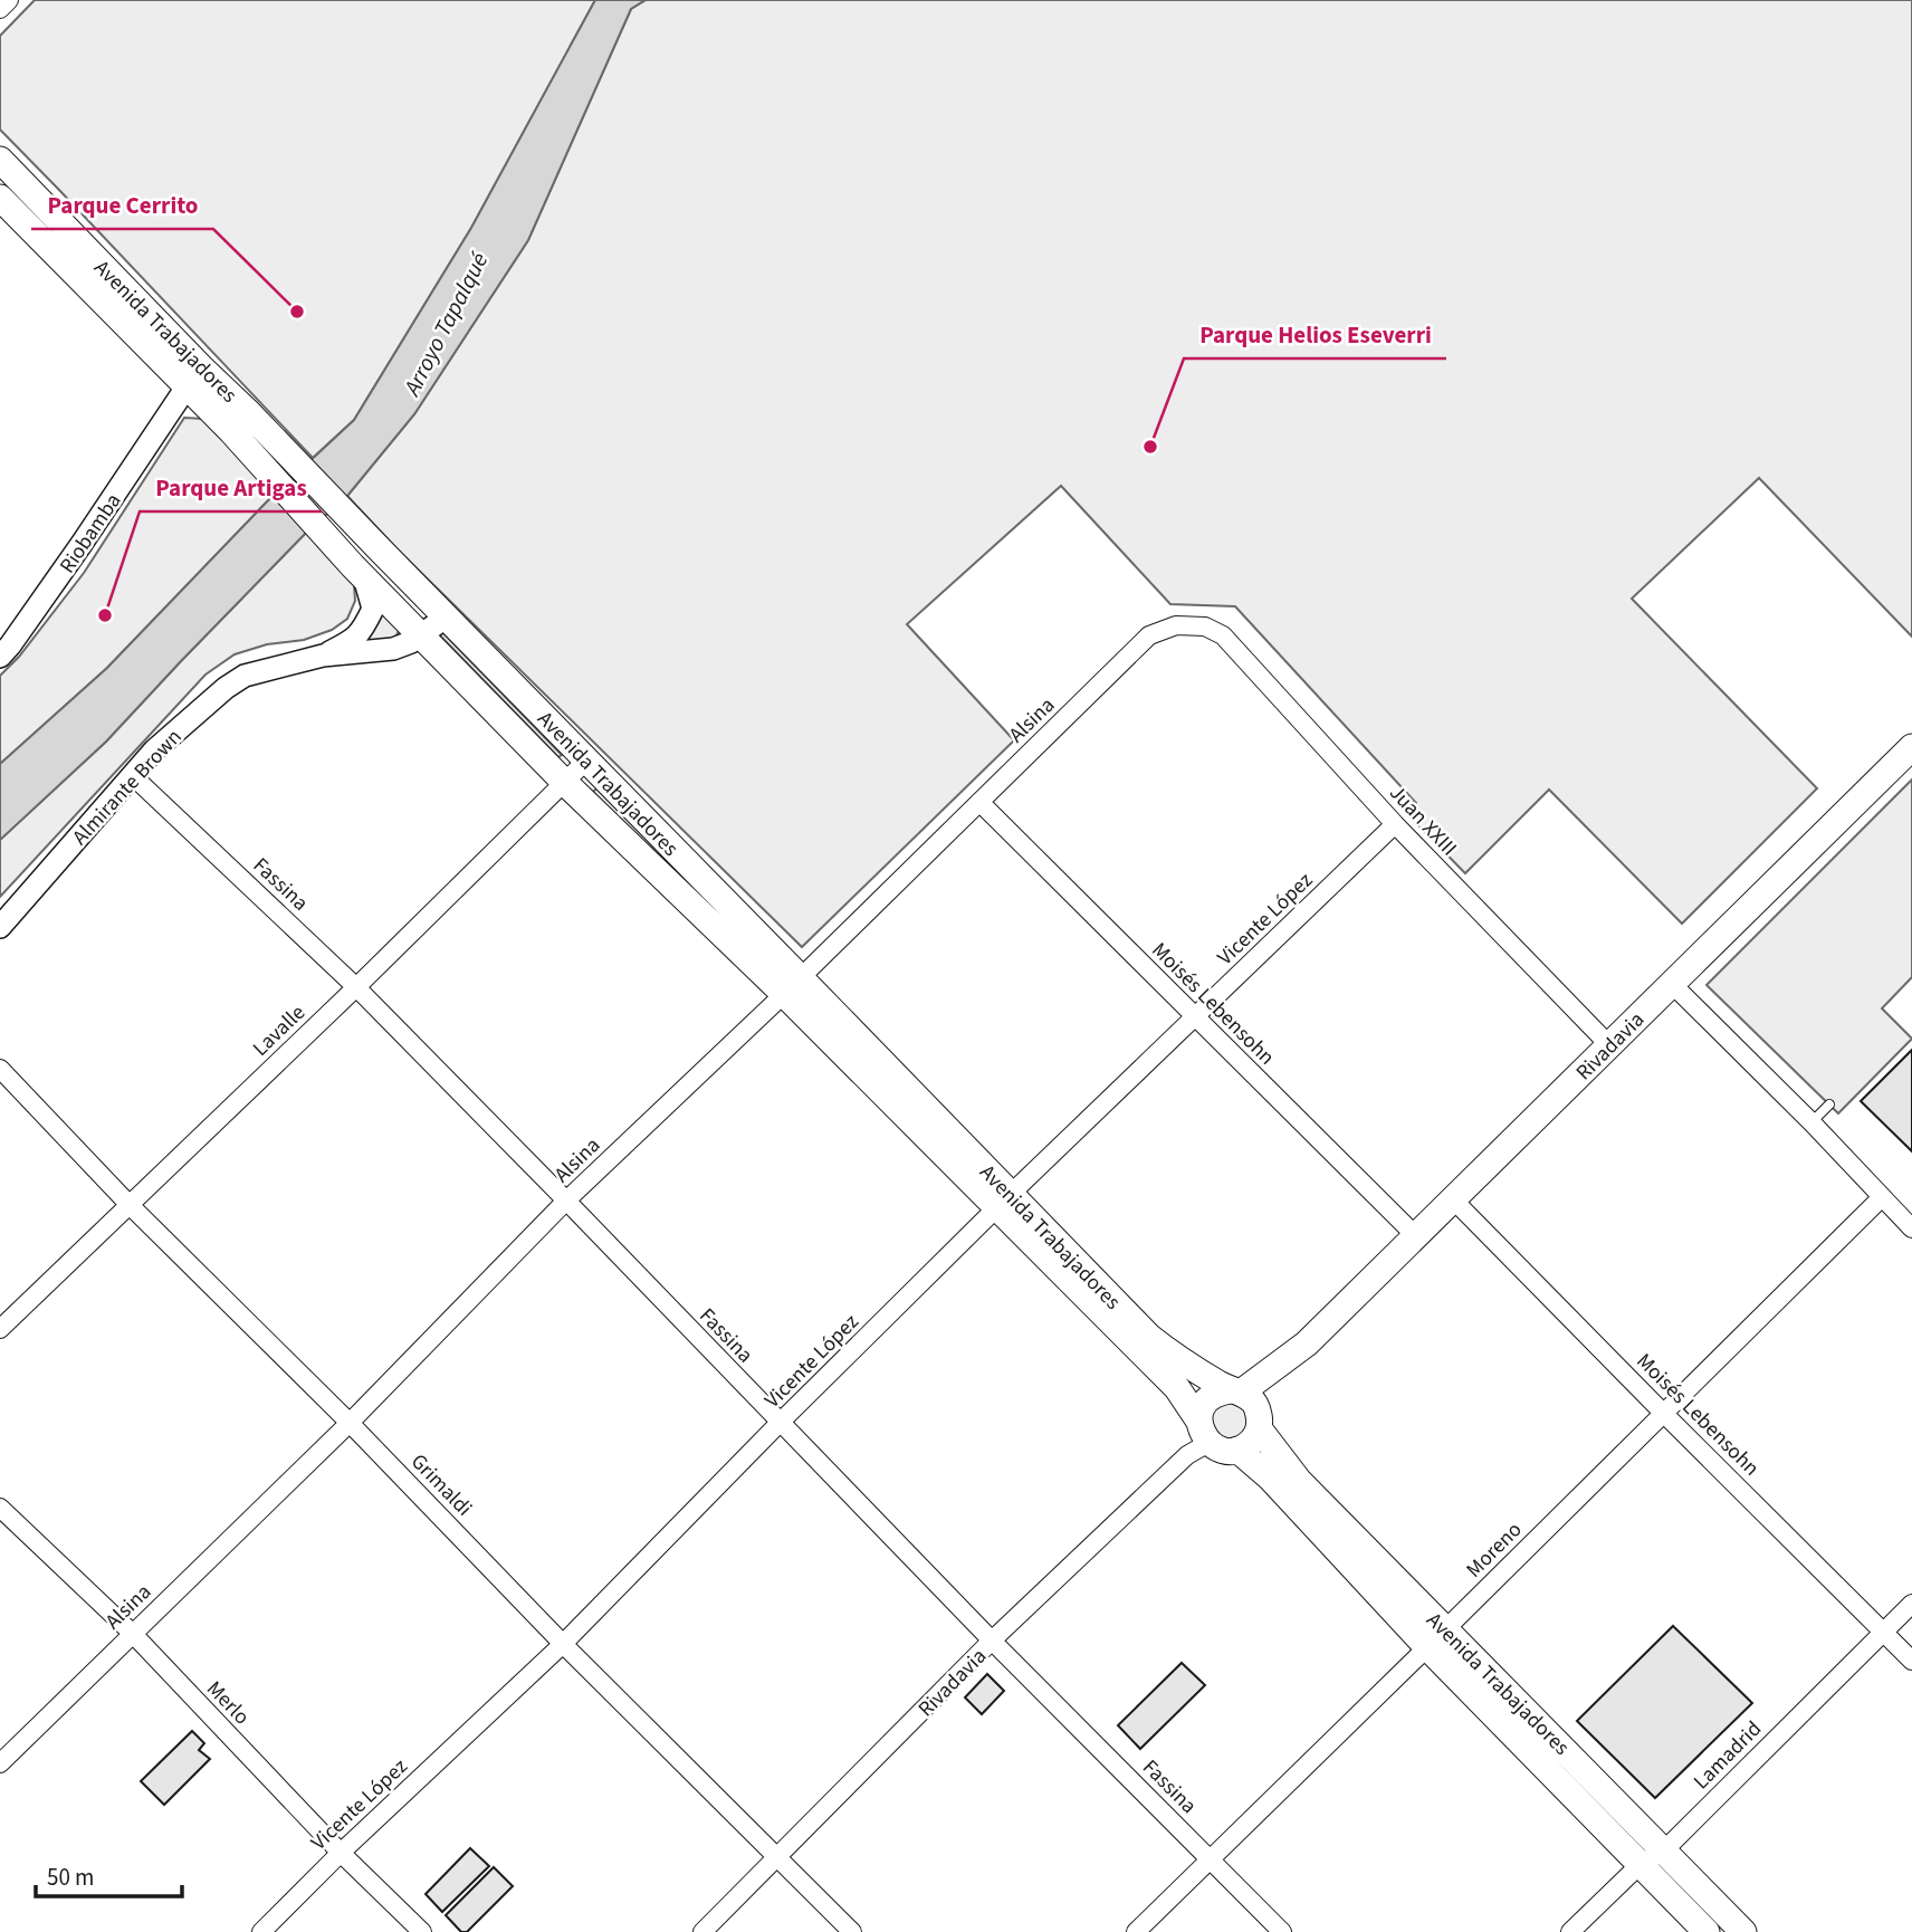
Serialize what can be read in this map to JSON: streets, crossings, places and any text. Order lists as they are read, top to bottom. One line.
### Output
{"streets":{"main road":["Avenida Trabajadores","Rivadavia"],"street":["Riobamba","Alsina","Almirante Brown","Juan XXIII","Fassina","Vicente López","Moisés Lebensohn","Lavalle","Grimaldi","Moreno","Merlo","Lamadrid"]},"crossings":[["Avenida Trabajadores","Riobamba"],["Avenida Trabajadores","Alsina"],["Avenida Trabajadores","Almirante Brown"],["Avenida Trabajadores","Vicente López"],["Avenida Trabajadores","Lavalle"],["Avenida Trabajadores","Rivadavia"],["Avenida Trabajadores","Moreno"],["Avenida Trabajadores","Lamadrid"],["Alsina","Juan XXIII"],["Alsina","Fassina"],["Alsina","Moisés Lebensohn"],["Alsina","Grimaldi"],["Alsina","Merlo"],["Almirante Brown","Fassina"],["Juan XXIII","Vicente López"],["Juan XXIII","Rivadavia"],["Fassina","Vicente López"],["Fassina","Lavalle"],["Fassina","Rivadavia"],["Fassina","Moreno"],["Vicente López","Moisés Lebensohn"],["Vicente López","Grimaldi"],["Vicente López","Merlo"],["Moisés Lebensohn","Rivadavia"],["Moisés Lebensohn","Moreno"],["Moisés Lebensohn","Lamadrid"],["Lavalle","Grimaldi"],["Rivadavia","Grimaldi"]],"water":["Arroyo Tapalqué"],"places":["Parque Cerrito","Parque Helios Eseverri","Parque Artigas"],"scale_bar":"50 m"}
